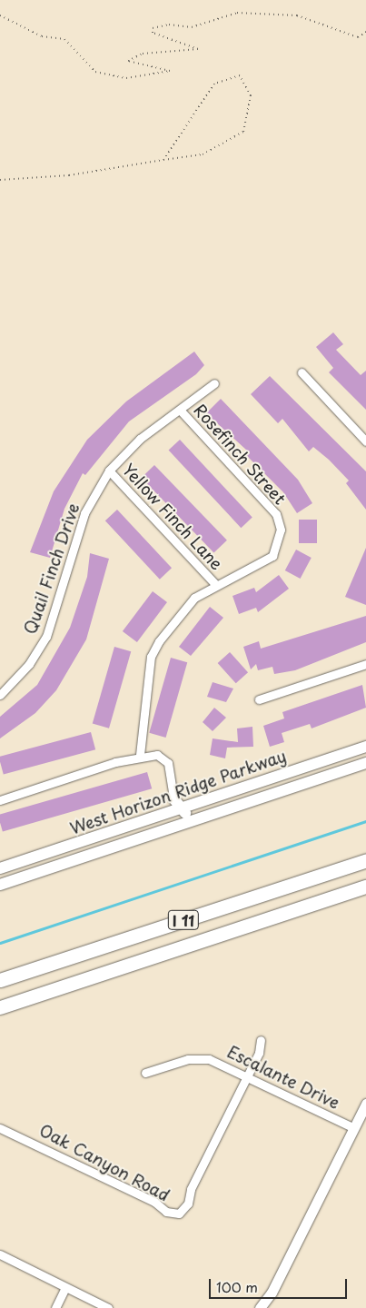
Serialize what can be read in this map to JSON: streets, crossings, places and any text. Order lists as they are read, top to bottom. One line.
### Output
{"streets":{"highway":["I 11"],"main road":["West Horizon Ridge Parkway"],"street":["Rosefinch Street","Yellow Finch Lane","Quail Finch Drive","Escalante Drive","Oak Canyon Road"]},"crossings":[["Rosefinch Street","Yellow Finch Lane"],["Rosefinch Street","Quail Finch Drive"],["Yellow Finch Lane","Quail Finch Drive"],["Escalante Drive","Oak Canyon Road"]],"scale_bar":"100 m"}
